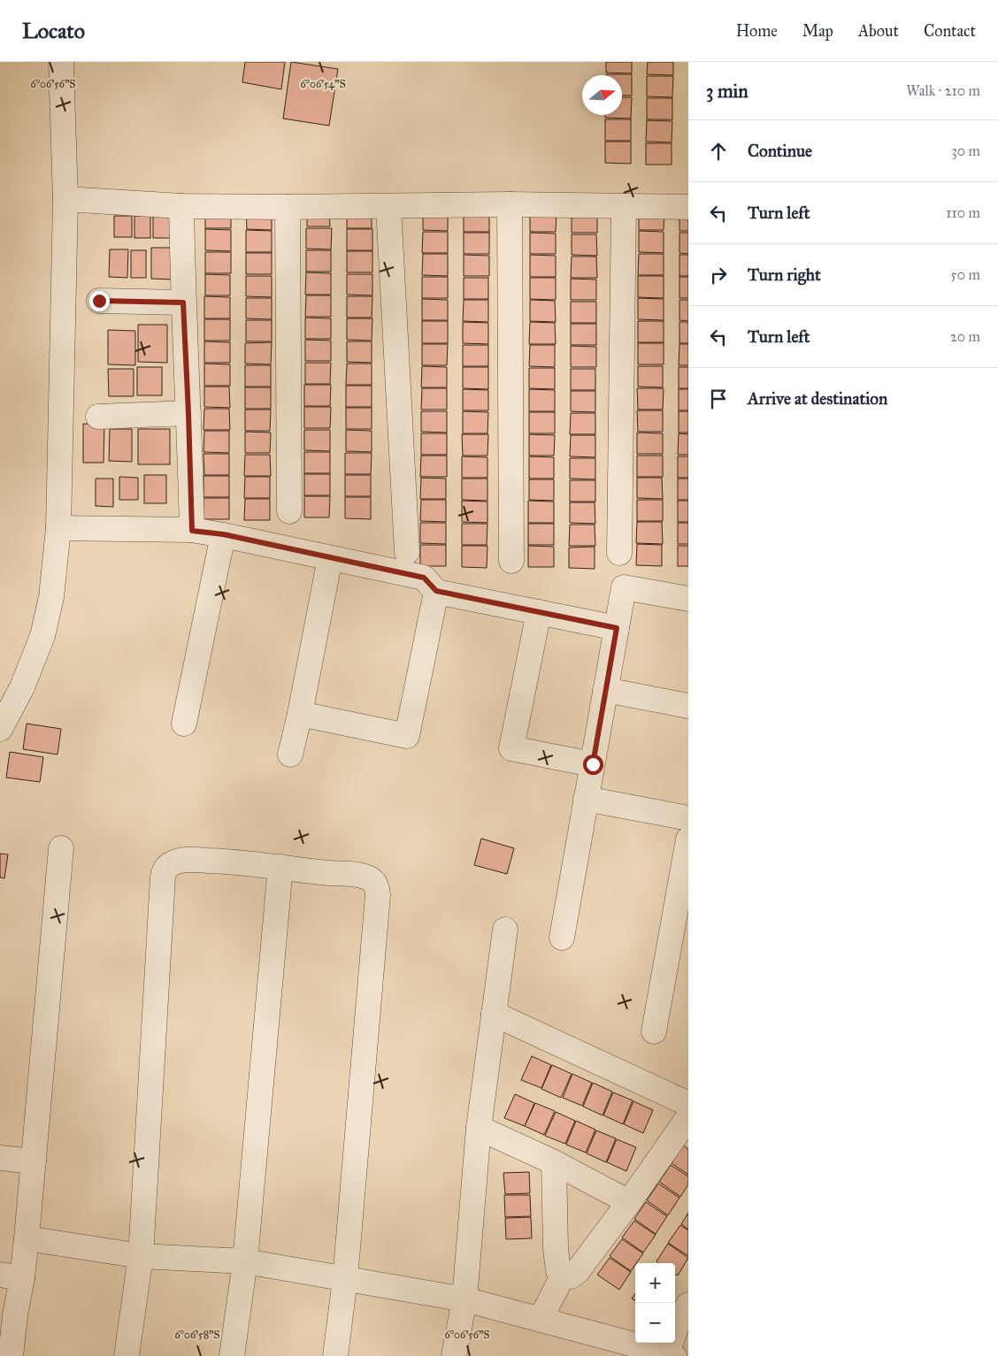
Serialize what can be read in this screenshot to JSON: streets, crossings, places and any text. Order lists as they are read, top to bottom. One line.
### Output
{"north":"right","page":{"header":"Locato","nav":["Home","Map","About","Contact"],"heading":["3 min","Walk · 210 m"],"list":[["Continue","30 m"],["Turn left","110 m"],["Turn right","50 m"],["Turn left","20 m"],"Arrive at destination"],"map_buttons":["+","−"]},"coordinates":["6°06'56\"S","6°06'54\"S","6°06'58\"S"]}
